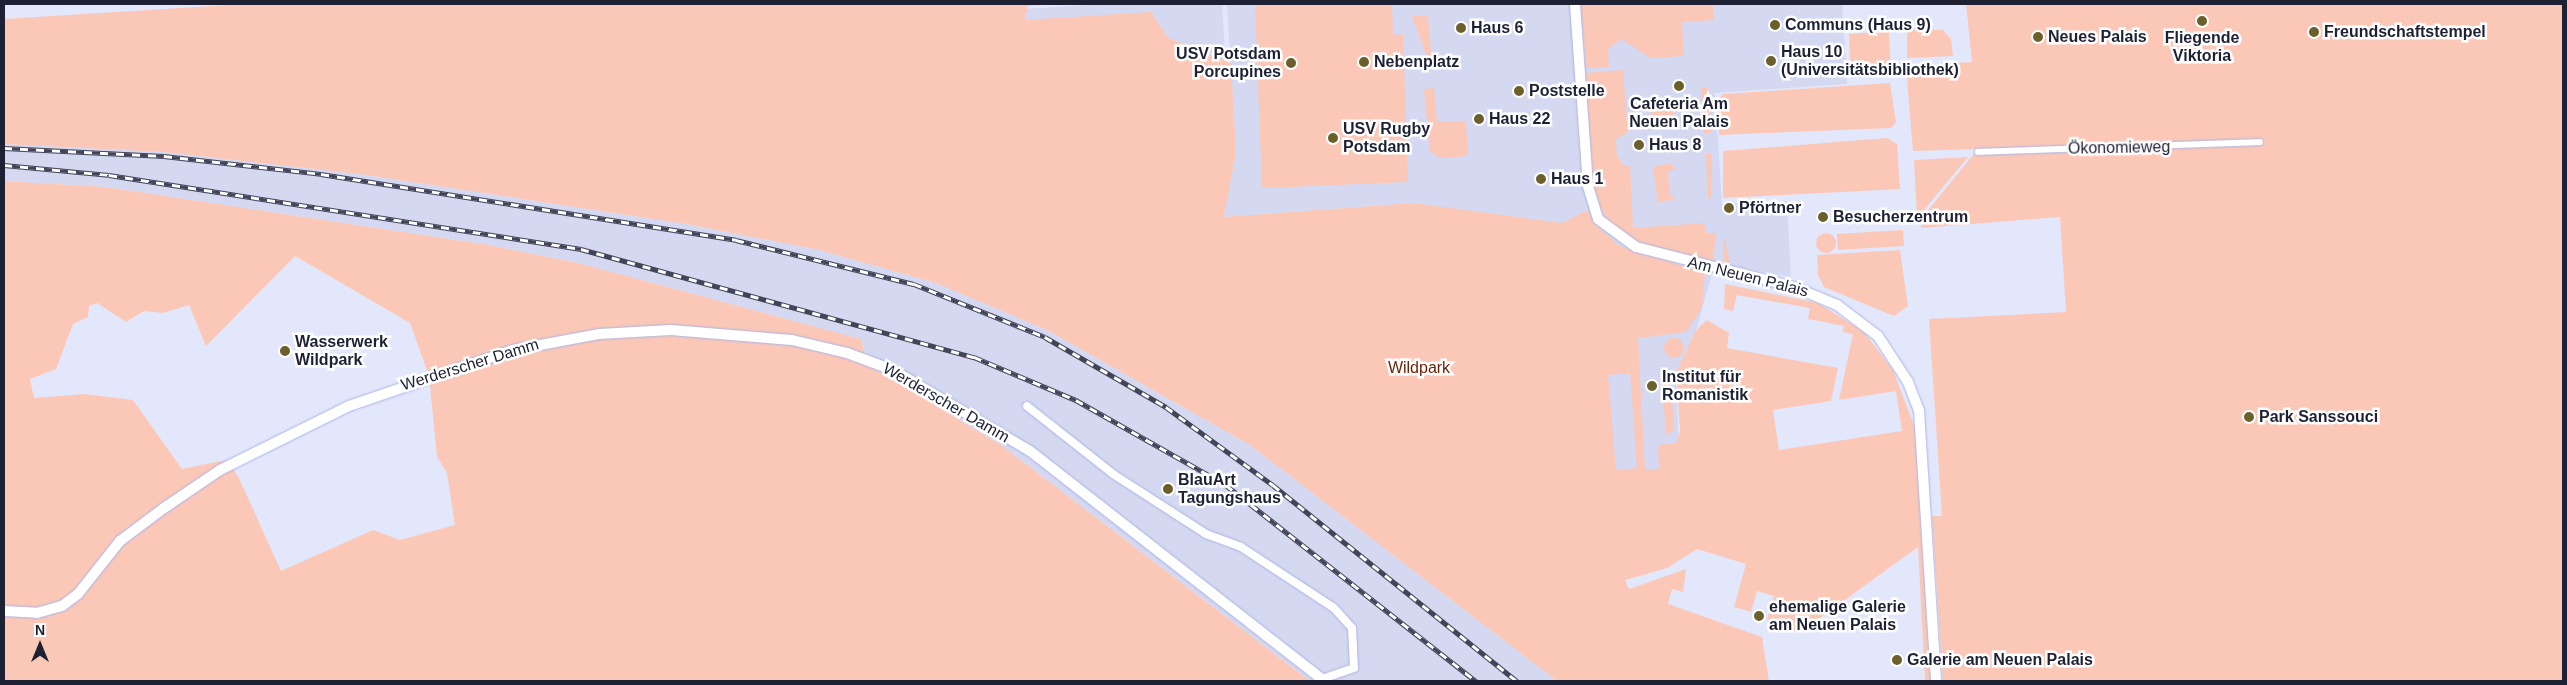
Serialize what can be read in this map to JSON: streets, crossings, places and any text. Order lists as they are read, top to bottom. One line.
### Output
{"streets":{"street":["Ökonomieweg","Am Neuen Palais","Werderscher Damm"]},"parks":["Wildpark"],"places":["Fliegende Viktoria","Communs (Haus 9)","Haus 6","Freundschaftstempel","Neues Palais","Haus 10 (Universitätsbibliothek)","Nebenplatz","USV Potsdam Porcupines","Cafeteria Am Neuen Palais","Poststelle","Haus 22","USV Rugby Potsdam","Haus 8","Haus 1","Pförtner","Besucherzentrum","Wasserwerk Wildpark","Institut für Romanistik","Park Sanssouci","BlauArt Tagungshaus","ehemalige Galerie am Neuen Palais","Galerie am Neuen Palais"],"north":"top"}
